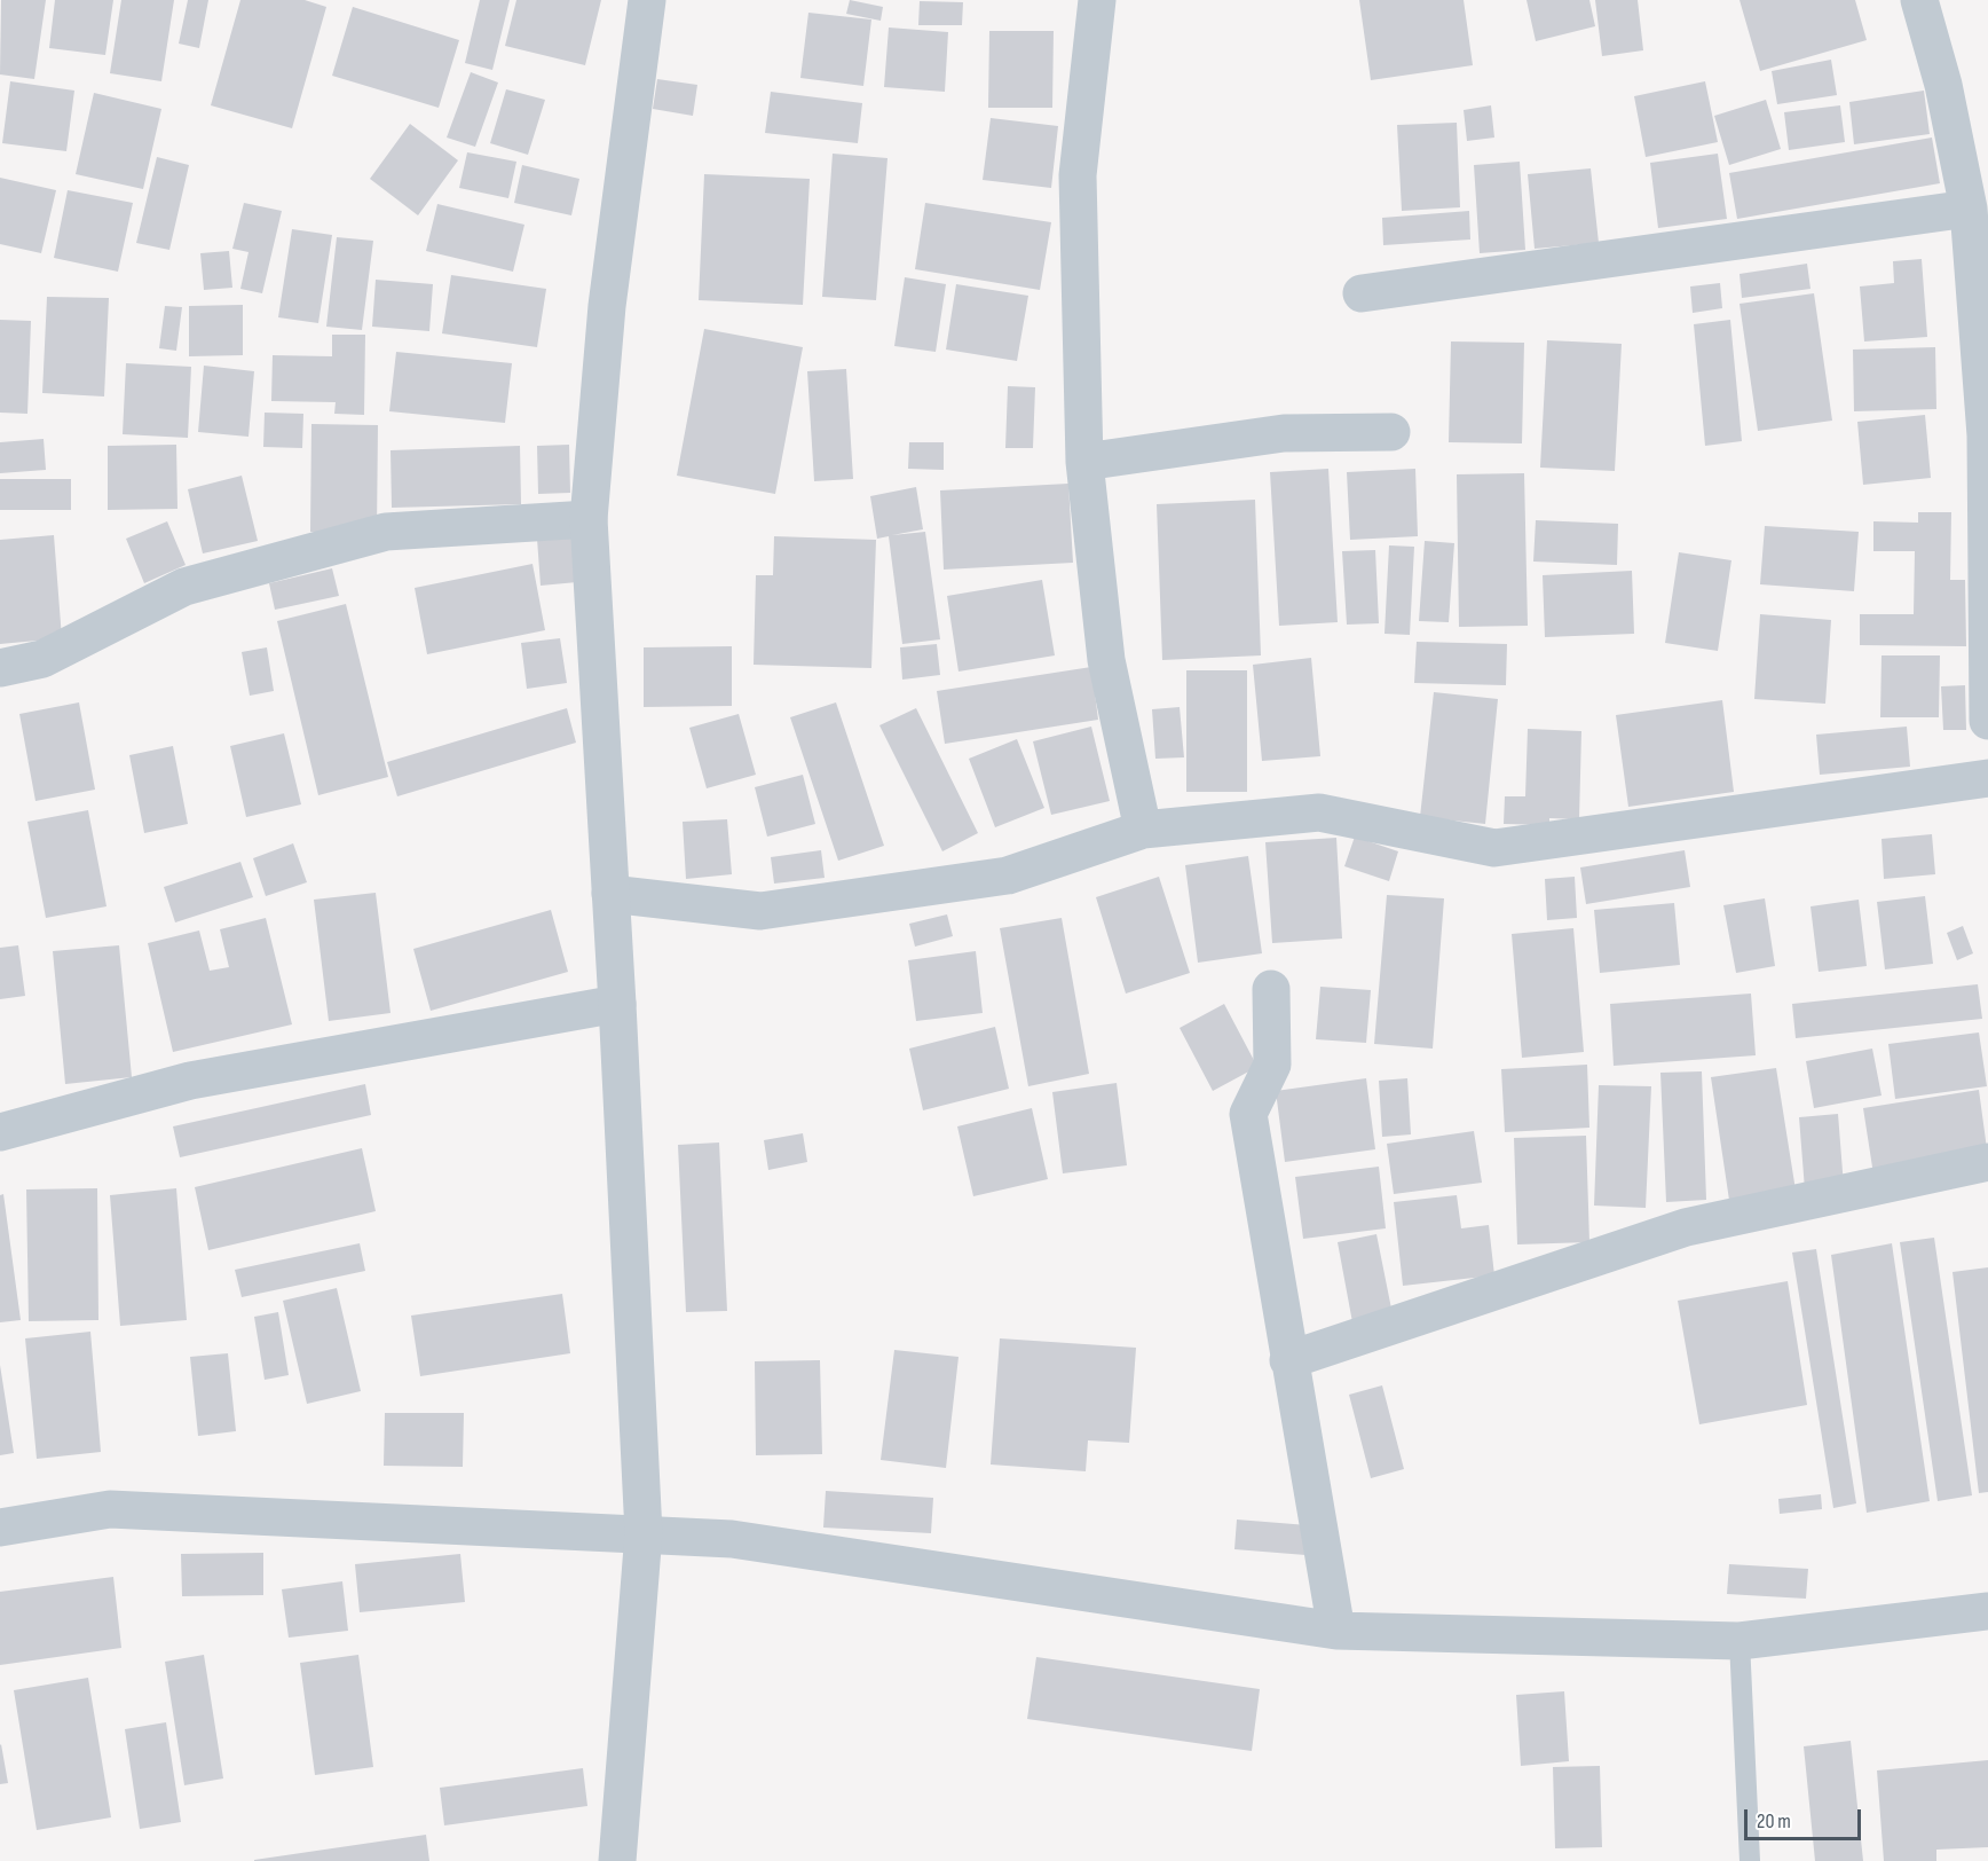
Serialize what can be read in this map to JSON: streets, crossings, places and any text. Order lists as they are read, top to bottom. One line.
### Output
{"scale_bar":"20 m"}
